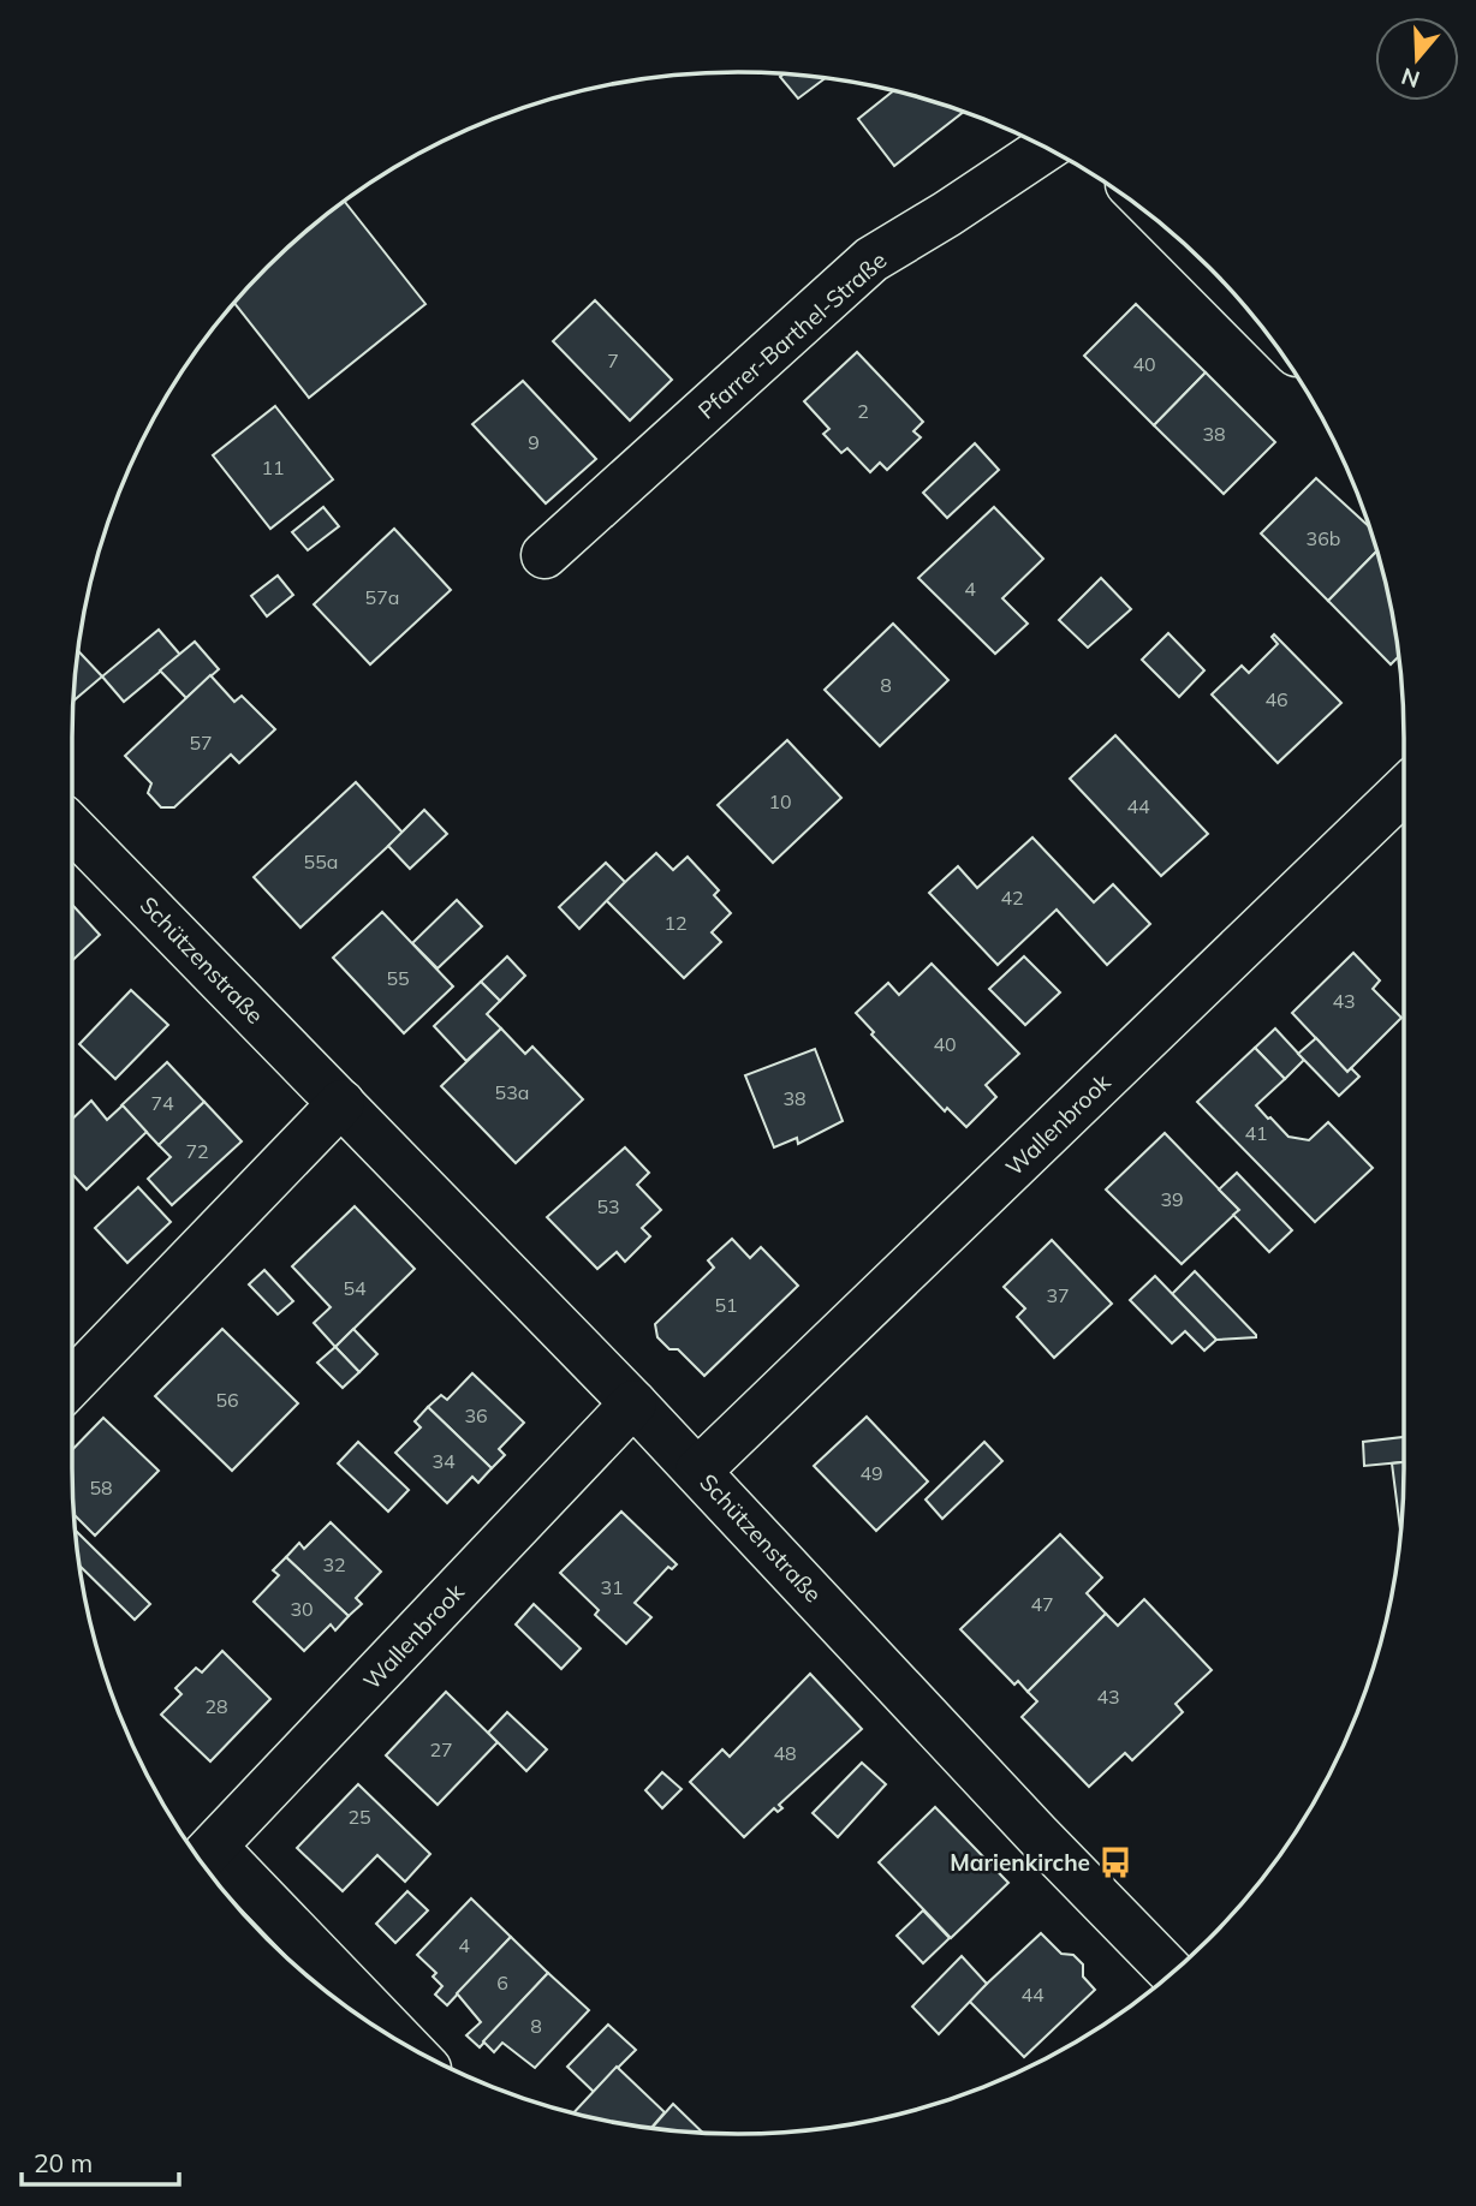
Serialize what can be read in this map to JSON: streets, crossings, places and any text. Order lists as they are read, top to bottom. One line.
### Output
{"streets":{"street":["Pfarrer-Barthel-Straße","Schützenstraße","Wallenbrook"]},"crossings":[["Schützenstraße","Wallenbrook"]],"places":{"bus stop":["Marienkirche"]},"house_numbers":["7","40","2","38","9","11","36b","4","57a","8","46","57","10","44","55a","42","12","55","43","40","53a","38","74","41","72","39","53","54","37","51","56","36","34","49","58","32","31","47","30","43","28","27","48","25","4","6","44","8"],"scale_bar":"20 m","north":"bottom"}
